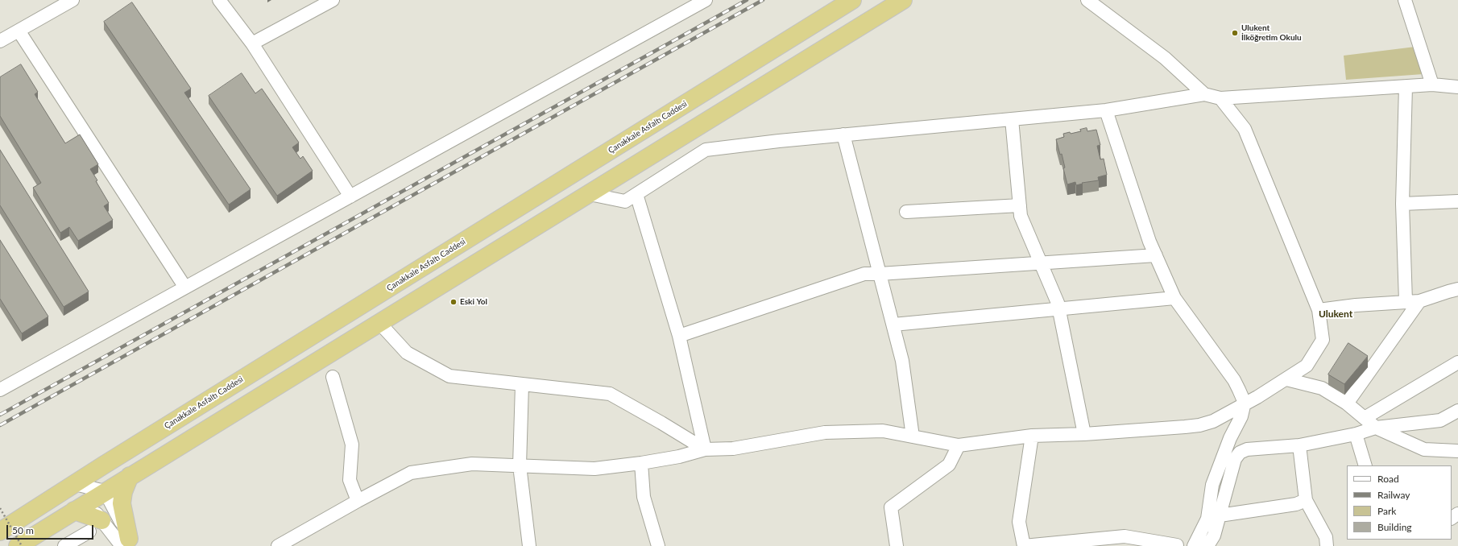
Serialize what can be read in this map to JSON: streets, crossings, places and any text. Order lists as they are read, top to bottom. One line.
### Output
{"streets":{"highway":["Çanakkale Asfaltı Caddesi"]},"districts":["Ulukent"],"places":["Ulukent İlköğretim Okulu","Eski Yol"],"legend":["Road","Railway","Park","Building"],"scale_bar":"50 m"}
